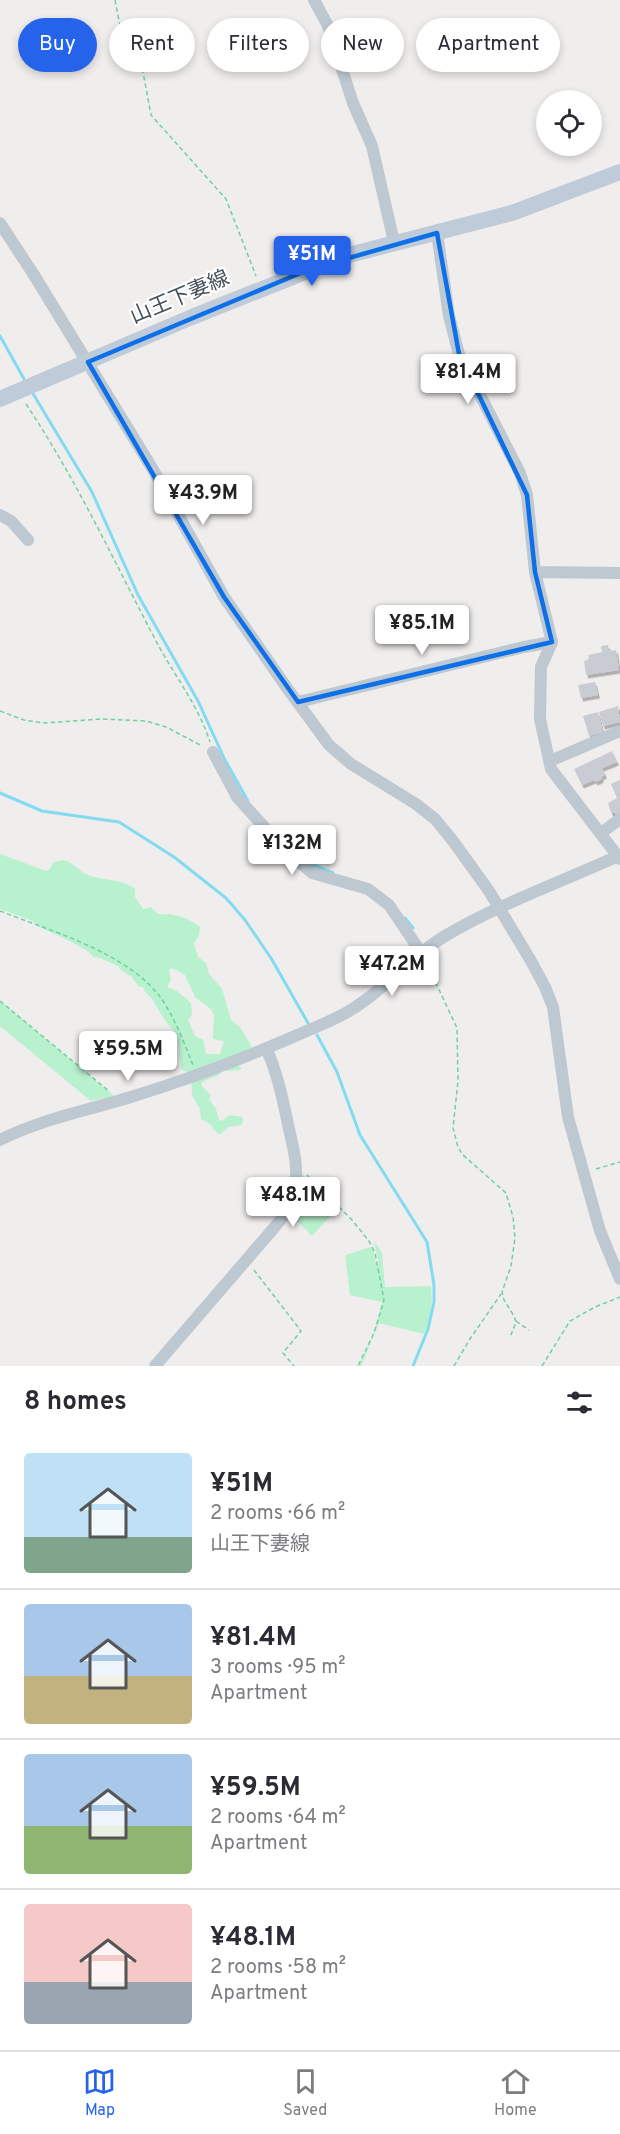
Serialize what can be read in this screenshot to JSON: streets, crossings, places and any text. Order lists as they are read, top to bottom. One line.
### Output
{"streets":{"main road":["山王下妻線"]},"page":{"chip":["Buy","Rent","Filters","New","Apartment"],"price":["¥51M","¥81.4M","¥43.9M","¥85.1M","¥132M","¥47.2M","¥59.5M","¥48.1M"],"heading":"8 homes","list":[{"name":"¥51M","note":"2 rooms · 66 m² · 山王下妻線"},{"name":"¥81.4M","note":"3 rooms · 95 m² · Apartment"},{"name":"¥59.5M","note":"2 rooms · 64 m² · Apartment"},{"name":"¥48.1M","note":"2 rooms · 58 m² · Apartment"}],"tabs":["Map","Saved","Home"]}}
